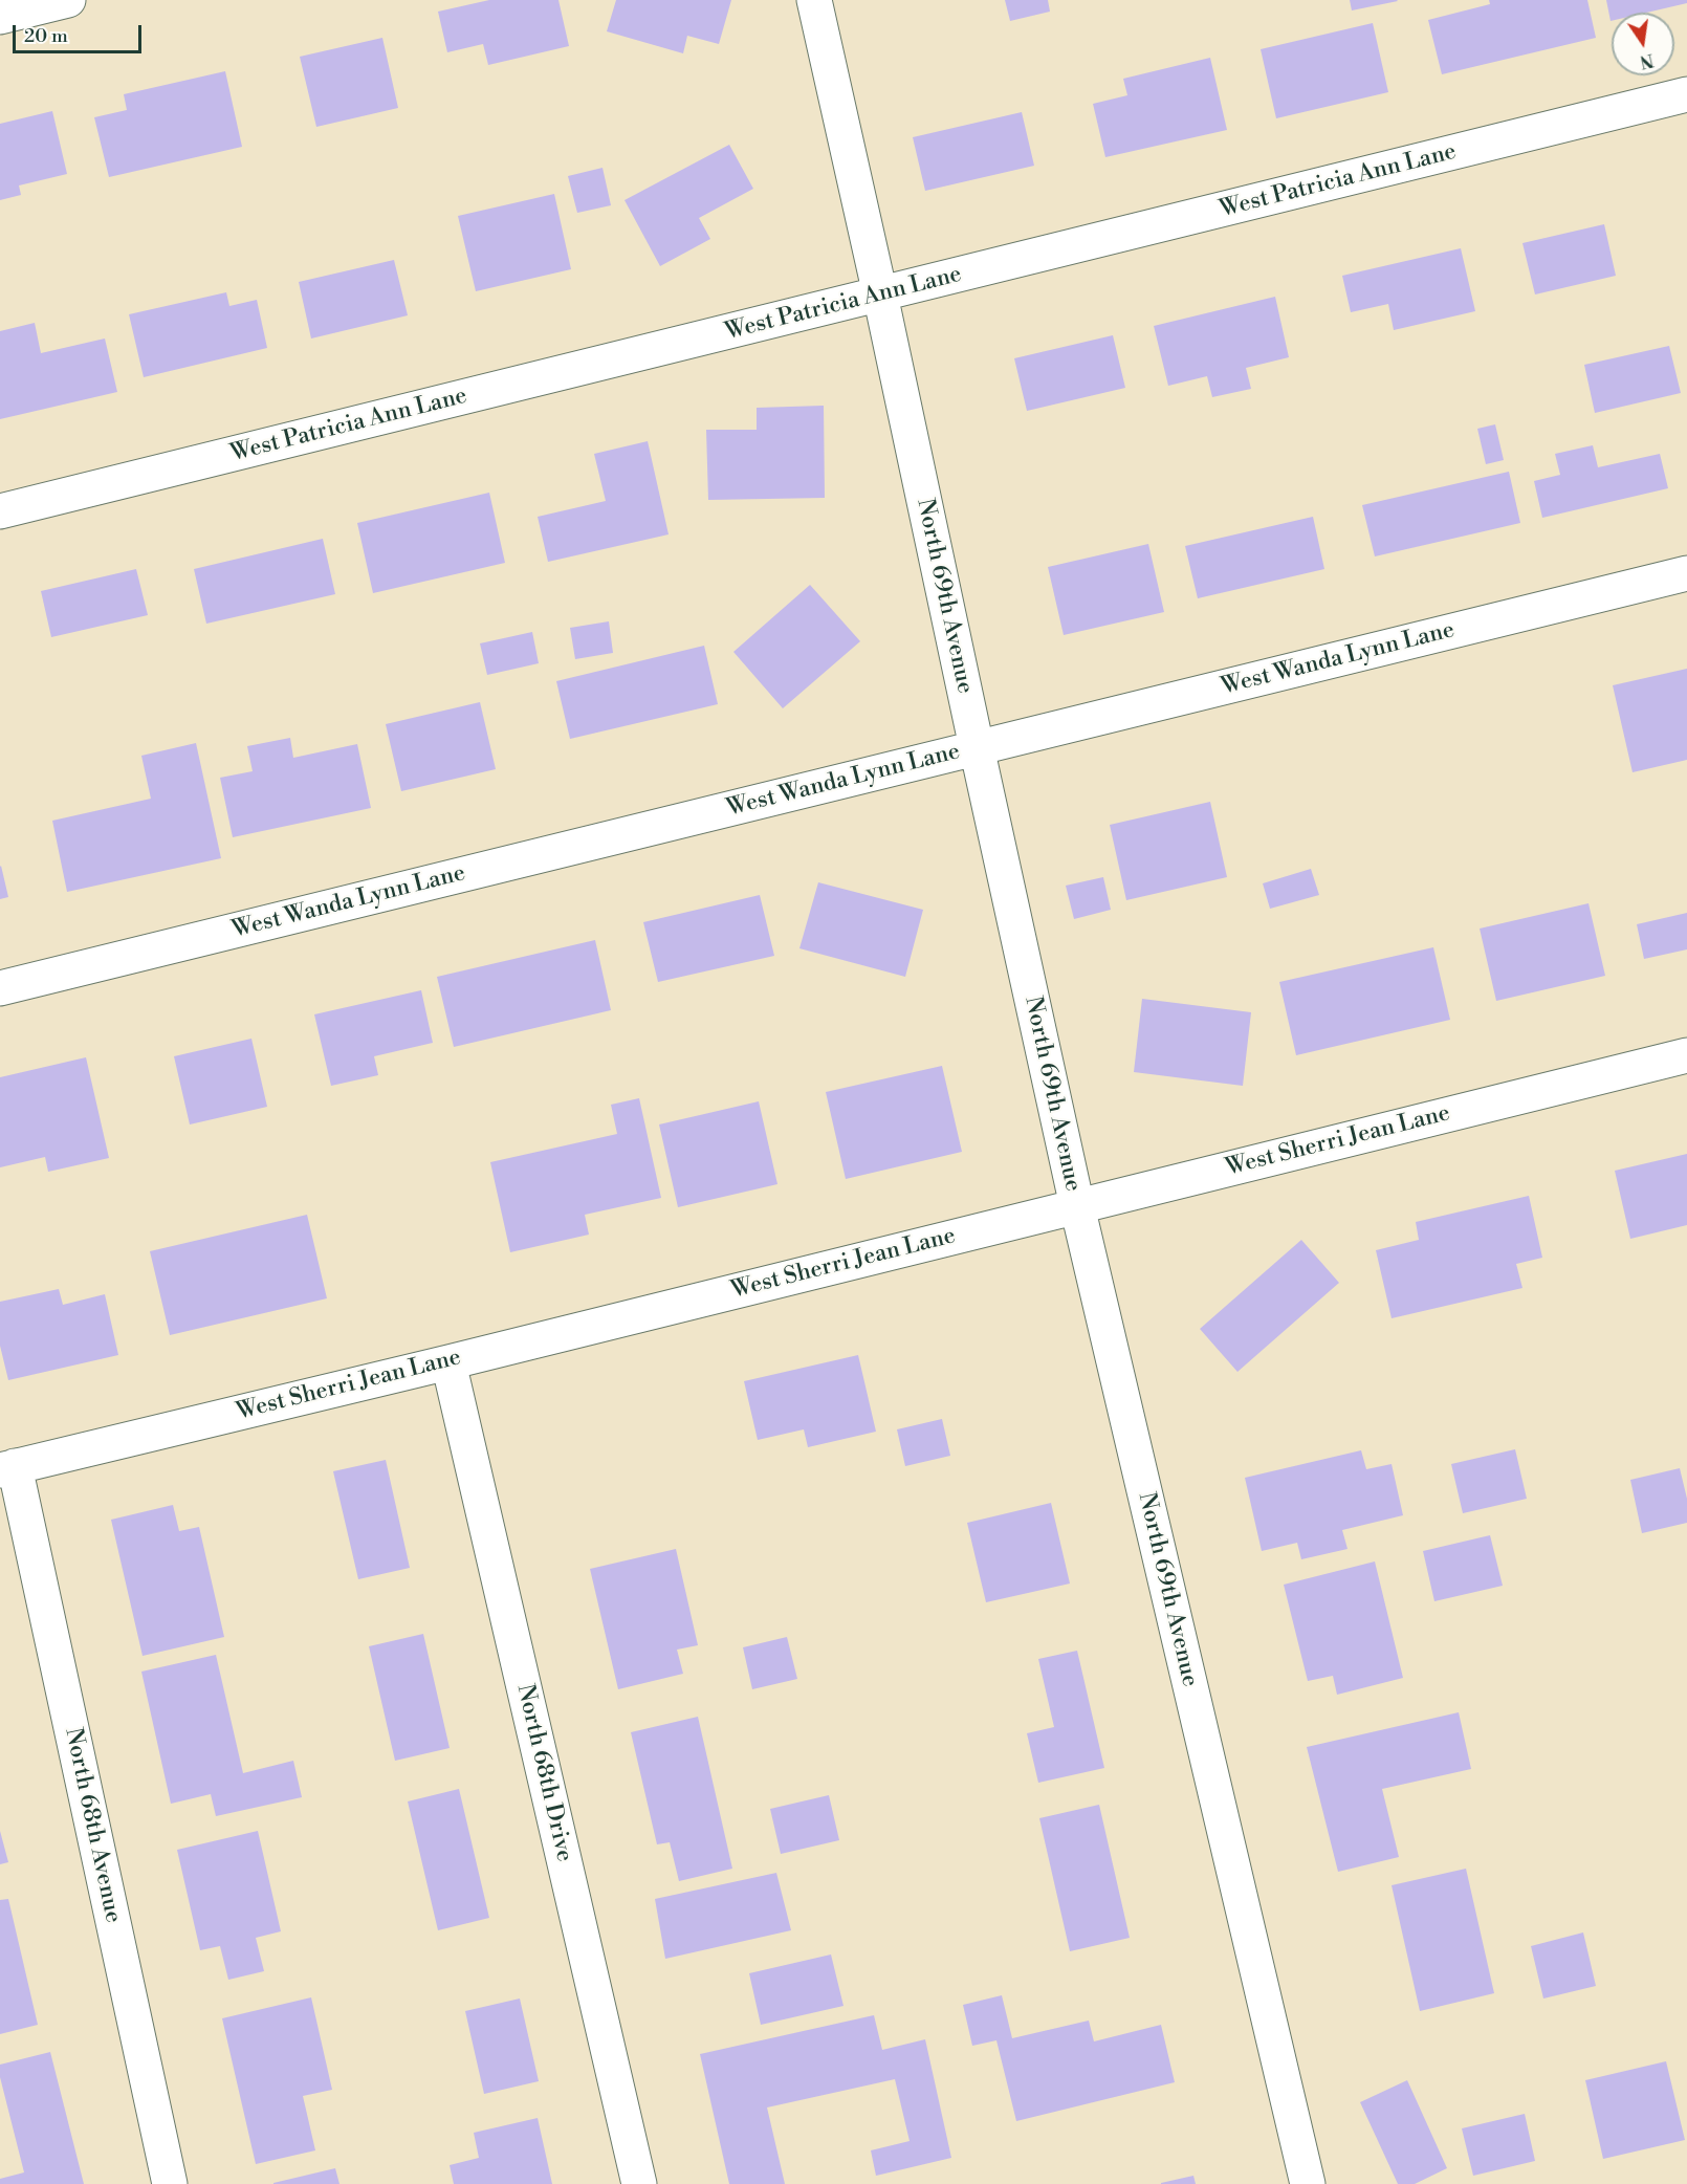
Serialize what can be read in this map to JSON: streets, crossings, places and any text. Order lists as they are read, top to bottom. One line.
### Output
{"streets":{"street":["West Patricia Ann Lane","North 69th Avenue","West Wanda Lynn Lane","West Sherri Jean Lane","North 68th Drive","North 68th Avenue"]},"crossings":[["West Patricia Ann Lane","North 69th Avenue"],["North 69th Avenue","West Wanda Lynn Lane"],["North 69th Avenue","West Sherri Jean Lane"],["West Sherri Jean Lane","North 68th Drive"],["West Sherri Jean Lane","North 68th Avenue"]],"scale_bar":"20 m","north":"bottom"}
